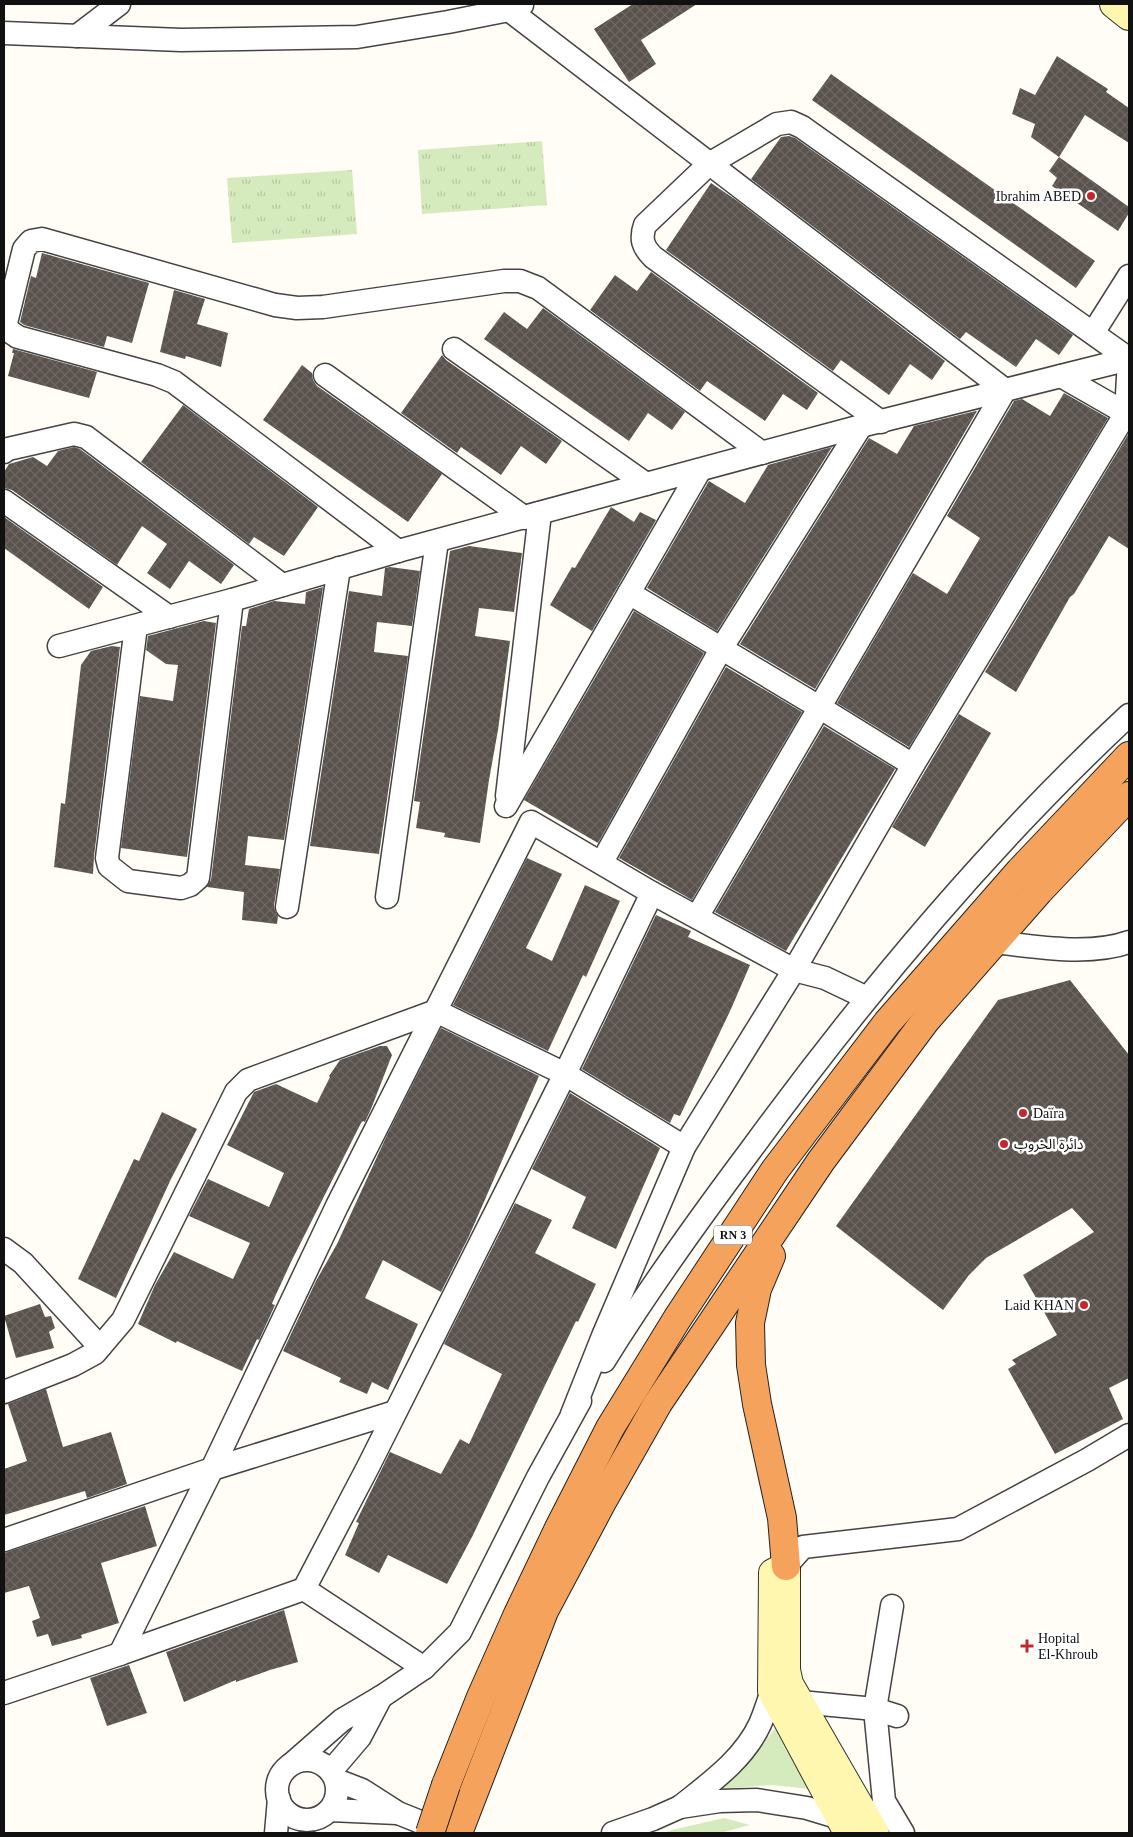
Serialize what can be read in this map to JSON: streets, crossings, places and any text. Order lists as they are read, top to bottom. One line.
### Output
{"streets":{"highway":["RN 3"]},"places":{"other":["Ibrahim ABED","Daïra","دائرة الخروب","Laid KHAN"],"health":["Hopital El-Khroub"]}}
